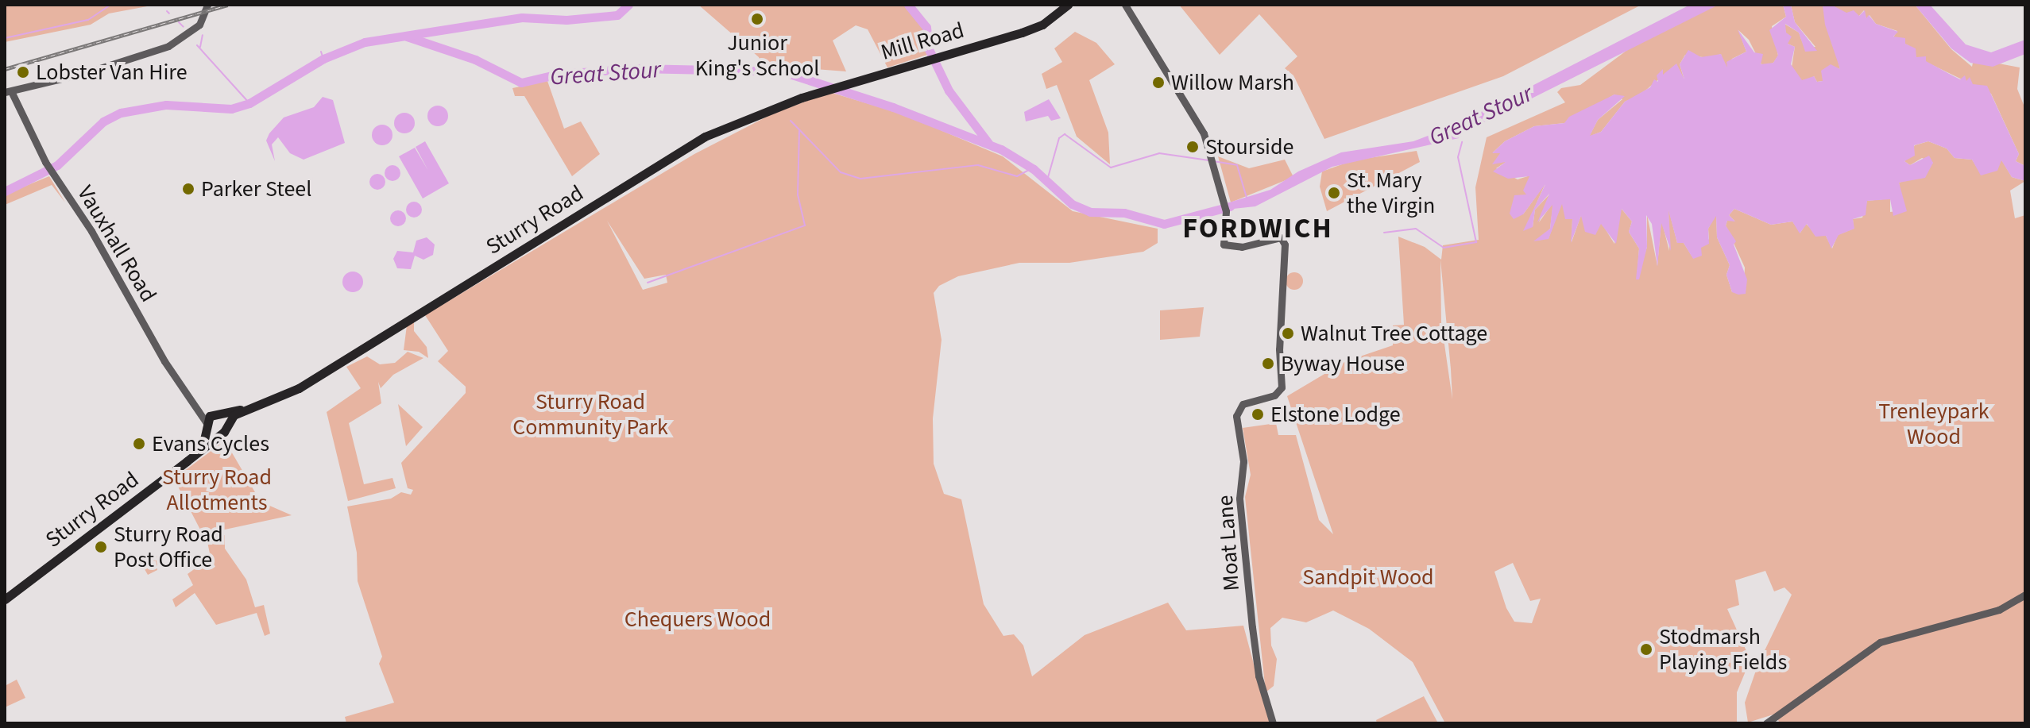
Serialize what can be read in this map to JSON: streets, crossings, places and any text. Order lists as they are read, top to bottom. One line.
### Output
{"streets":{"highway":["Mill Road","Sturry Road"],"street":["Vauxhall Road","Moat Lane"]},"crossings":[["Mill Road","Sturry Road"],["Sturry Road","Vauxhall Road"]],"districts":["FORDWICH"],"water":["Great Stour"],"parks":["Sturry Road Community Park","Trenleypark Wood","Sturry Road Allotments","Sandpit Wood","Chequers Wood"],"places":["Junior King's School","Lobster Van Hire","Willow Marsh","Stourside","Parker Steel","St. Mary the Virgin","Walnut Tree Cottage","Byway House","Elstone Lodge","Evans Cycles","Sturry Road Post Office","Stodmarsh Playing Fields"]}
